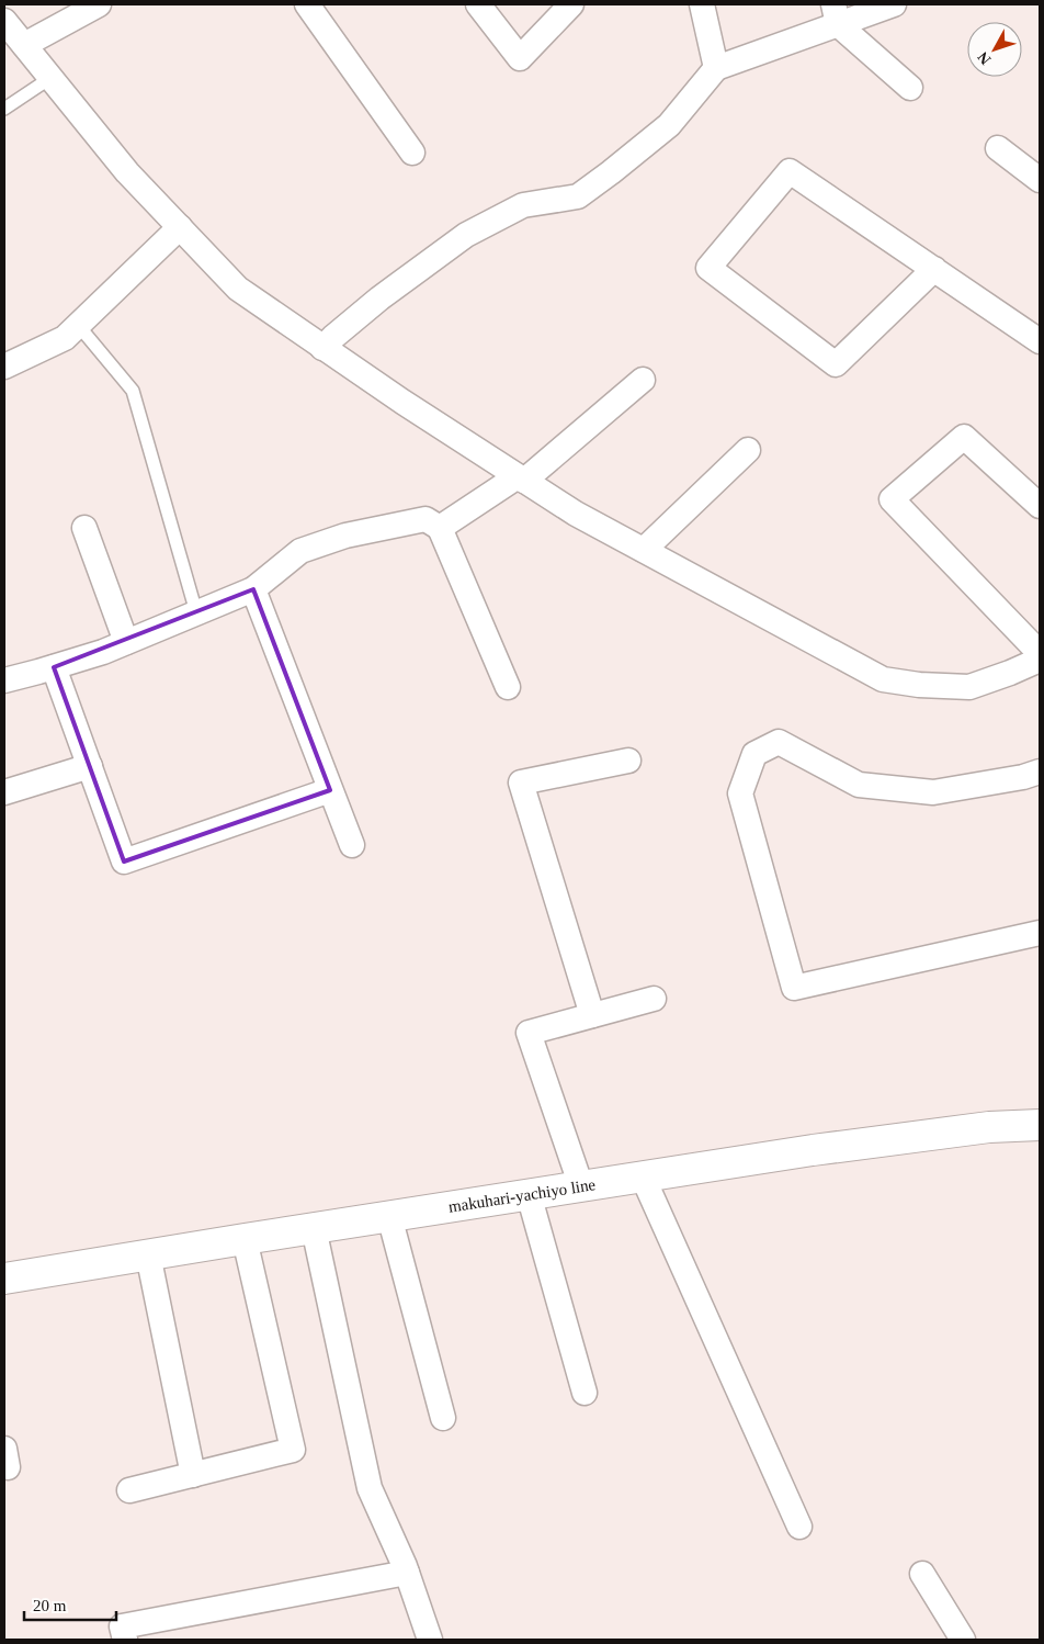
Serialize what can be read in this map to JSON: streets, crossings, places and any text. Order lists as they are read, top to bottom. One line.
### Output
{"streets":{"main road":["makuhari-yachiyo line"]},"scale_bar":"20 m","north":"bottom left"}
